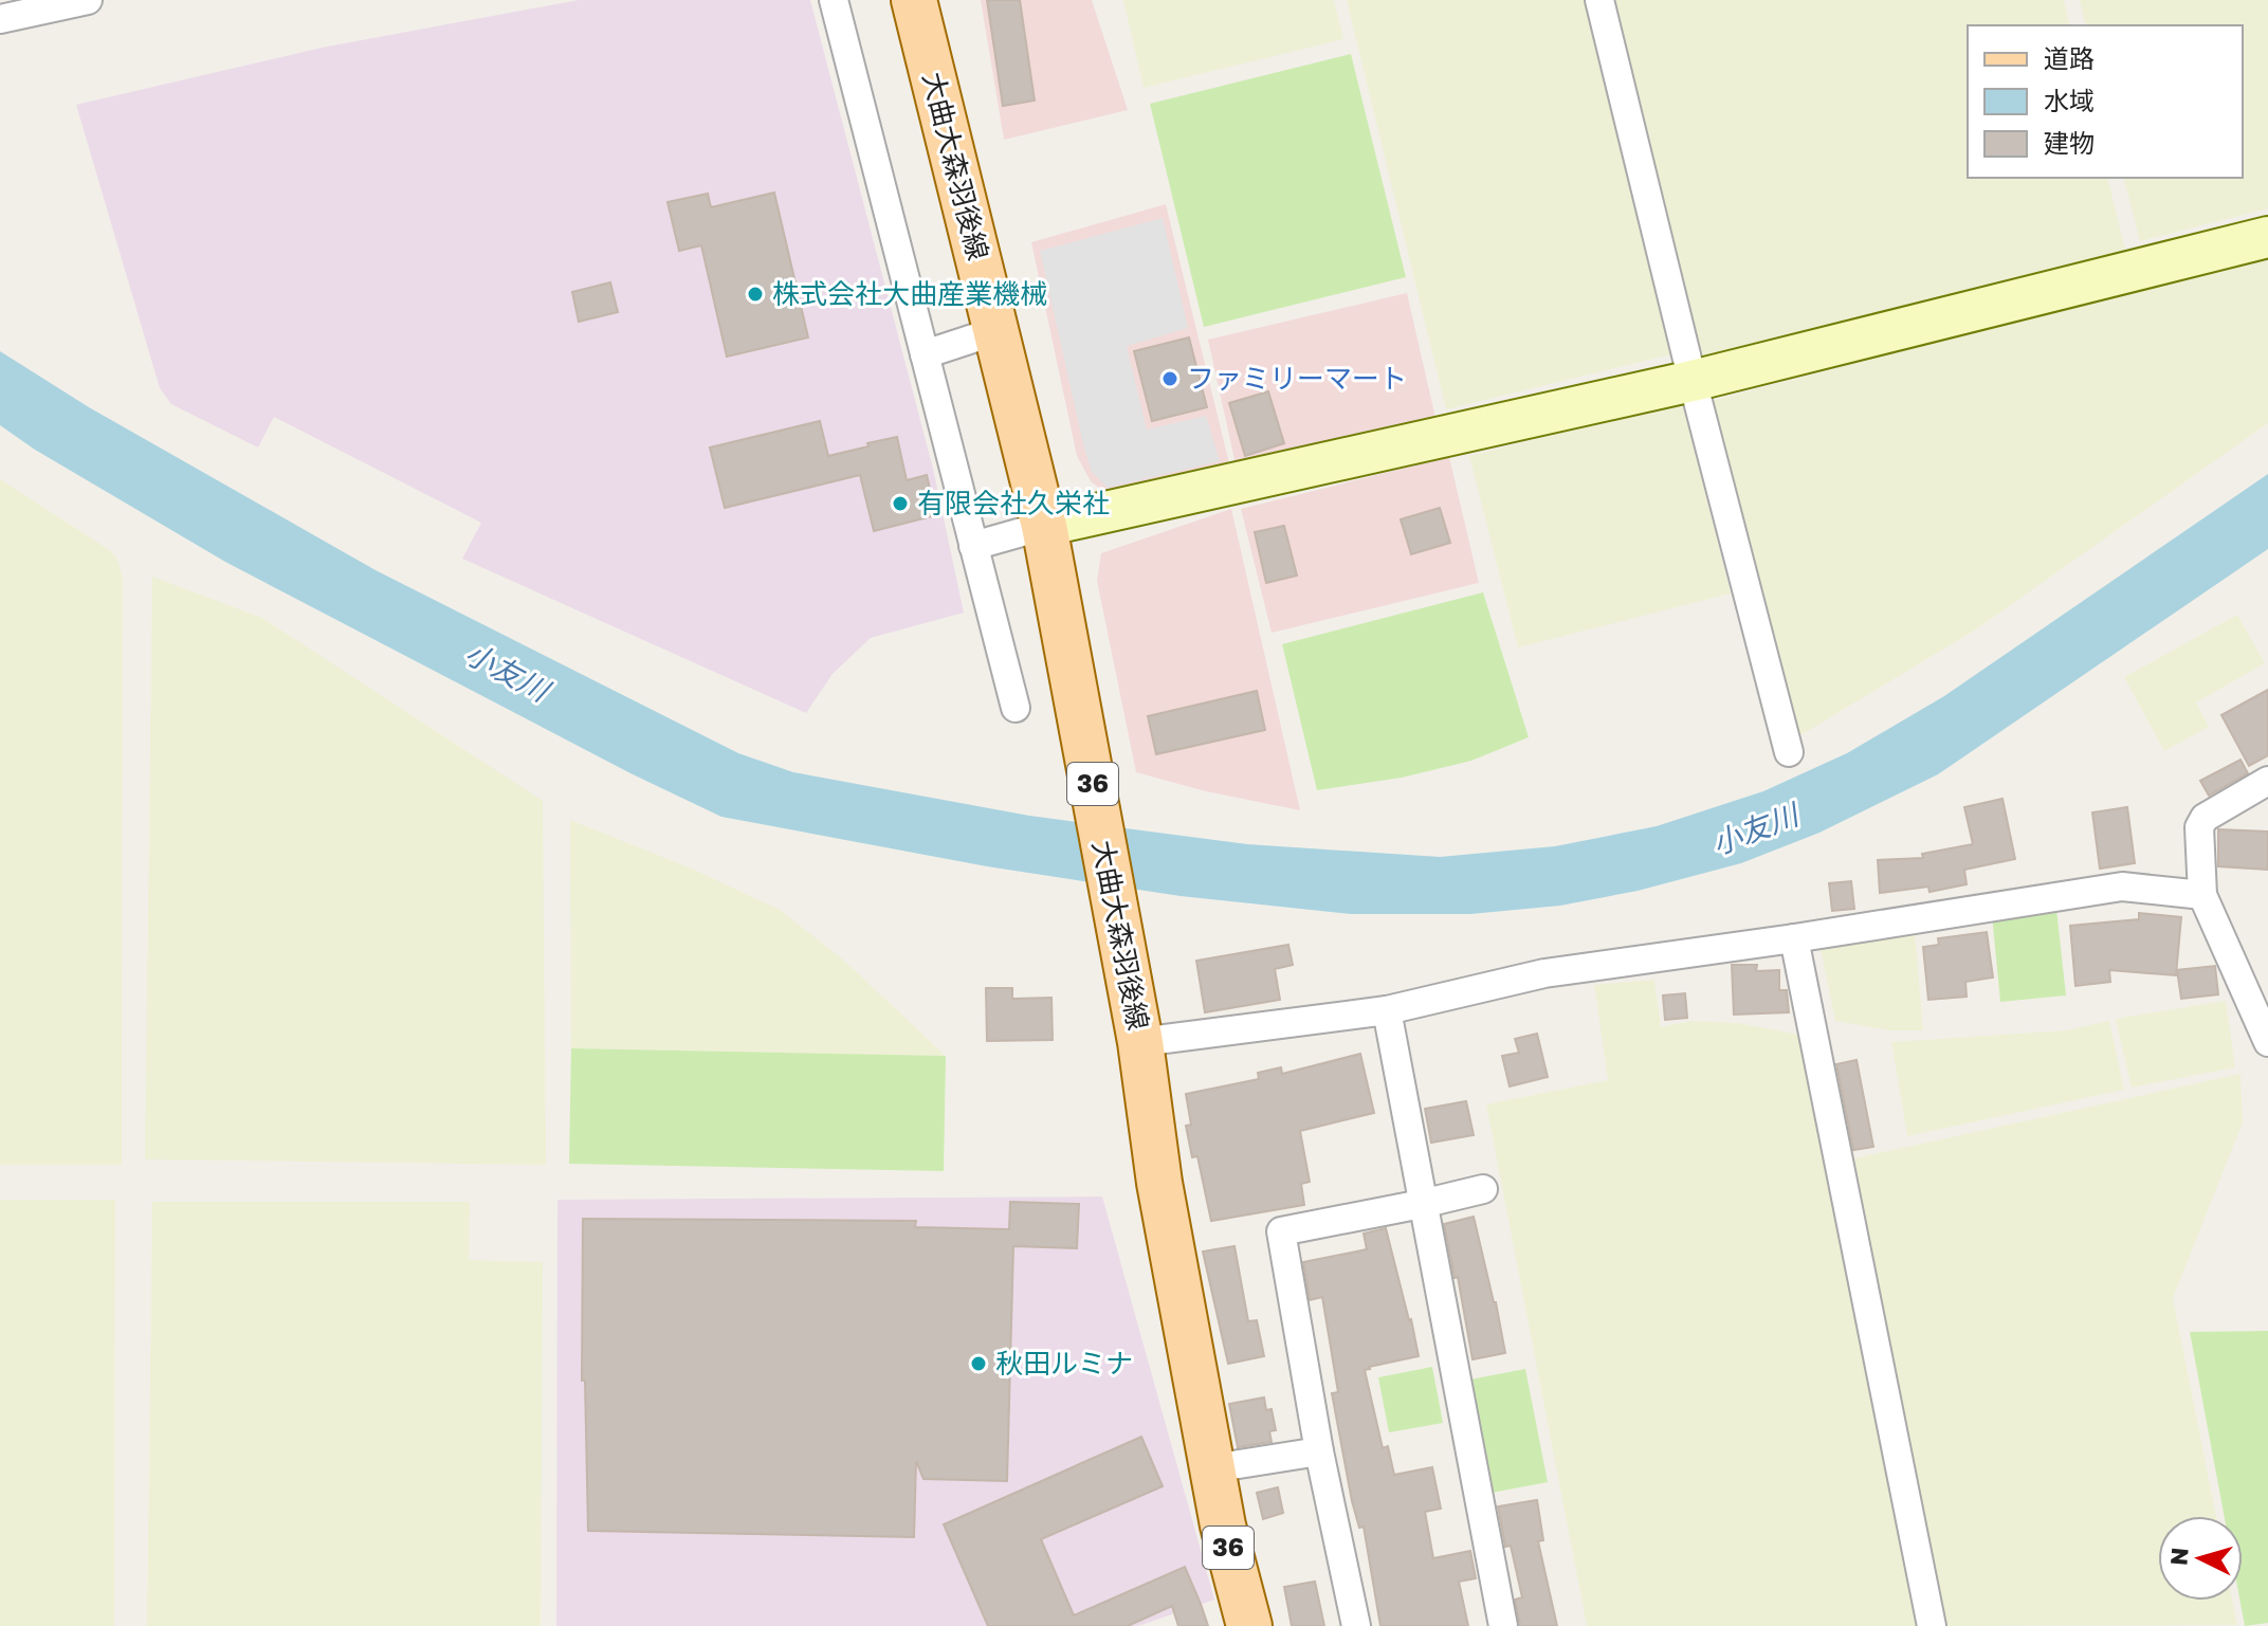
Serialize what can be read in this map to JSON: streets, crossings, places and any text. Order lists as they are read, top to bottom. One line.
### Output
{"streets":{"main road":["大曲大森羽後線","36"]},"water":["小友川"],"places":["株式会社大曲産業機械","ファミリーマート","有限会社久栄社","秋田ルミナ"],"legend":["道路","水域","建物"],"north":"left"}
